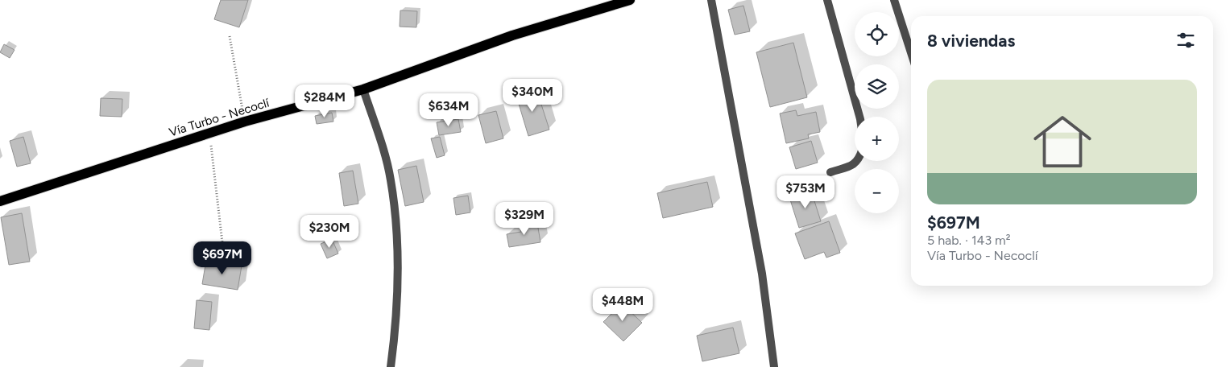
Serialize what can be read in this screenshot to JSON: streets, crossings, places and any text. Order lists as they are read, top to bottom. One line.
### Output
{"streets":{"main road":["Vía Turbo - Necoclí"]},"page":{"map_buttons":["+","−"],"heading":"8 viviendas","list":[{"name":"$697M","note":"5 hab. · 143 m² · Vía Turbo - Necoclí"}],"price":["$340M","$284M","$634M","$753M","$329M","$230M","$697M","$448M"]}}
